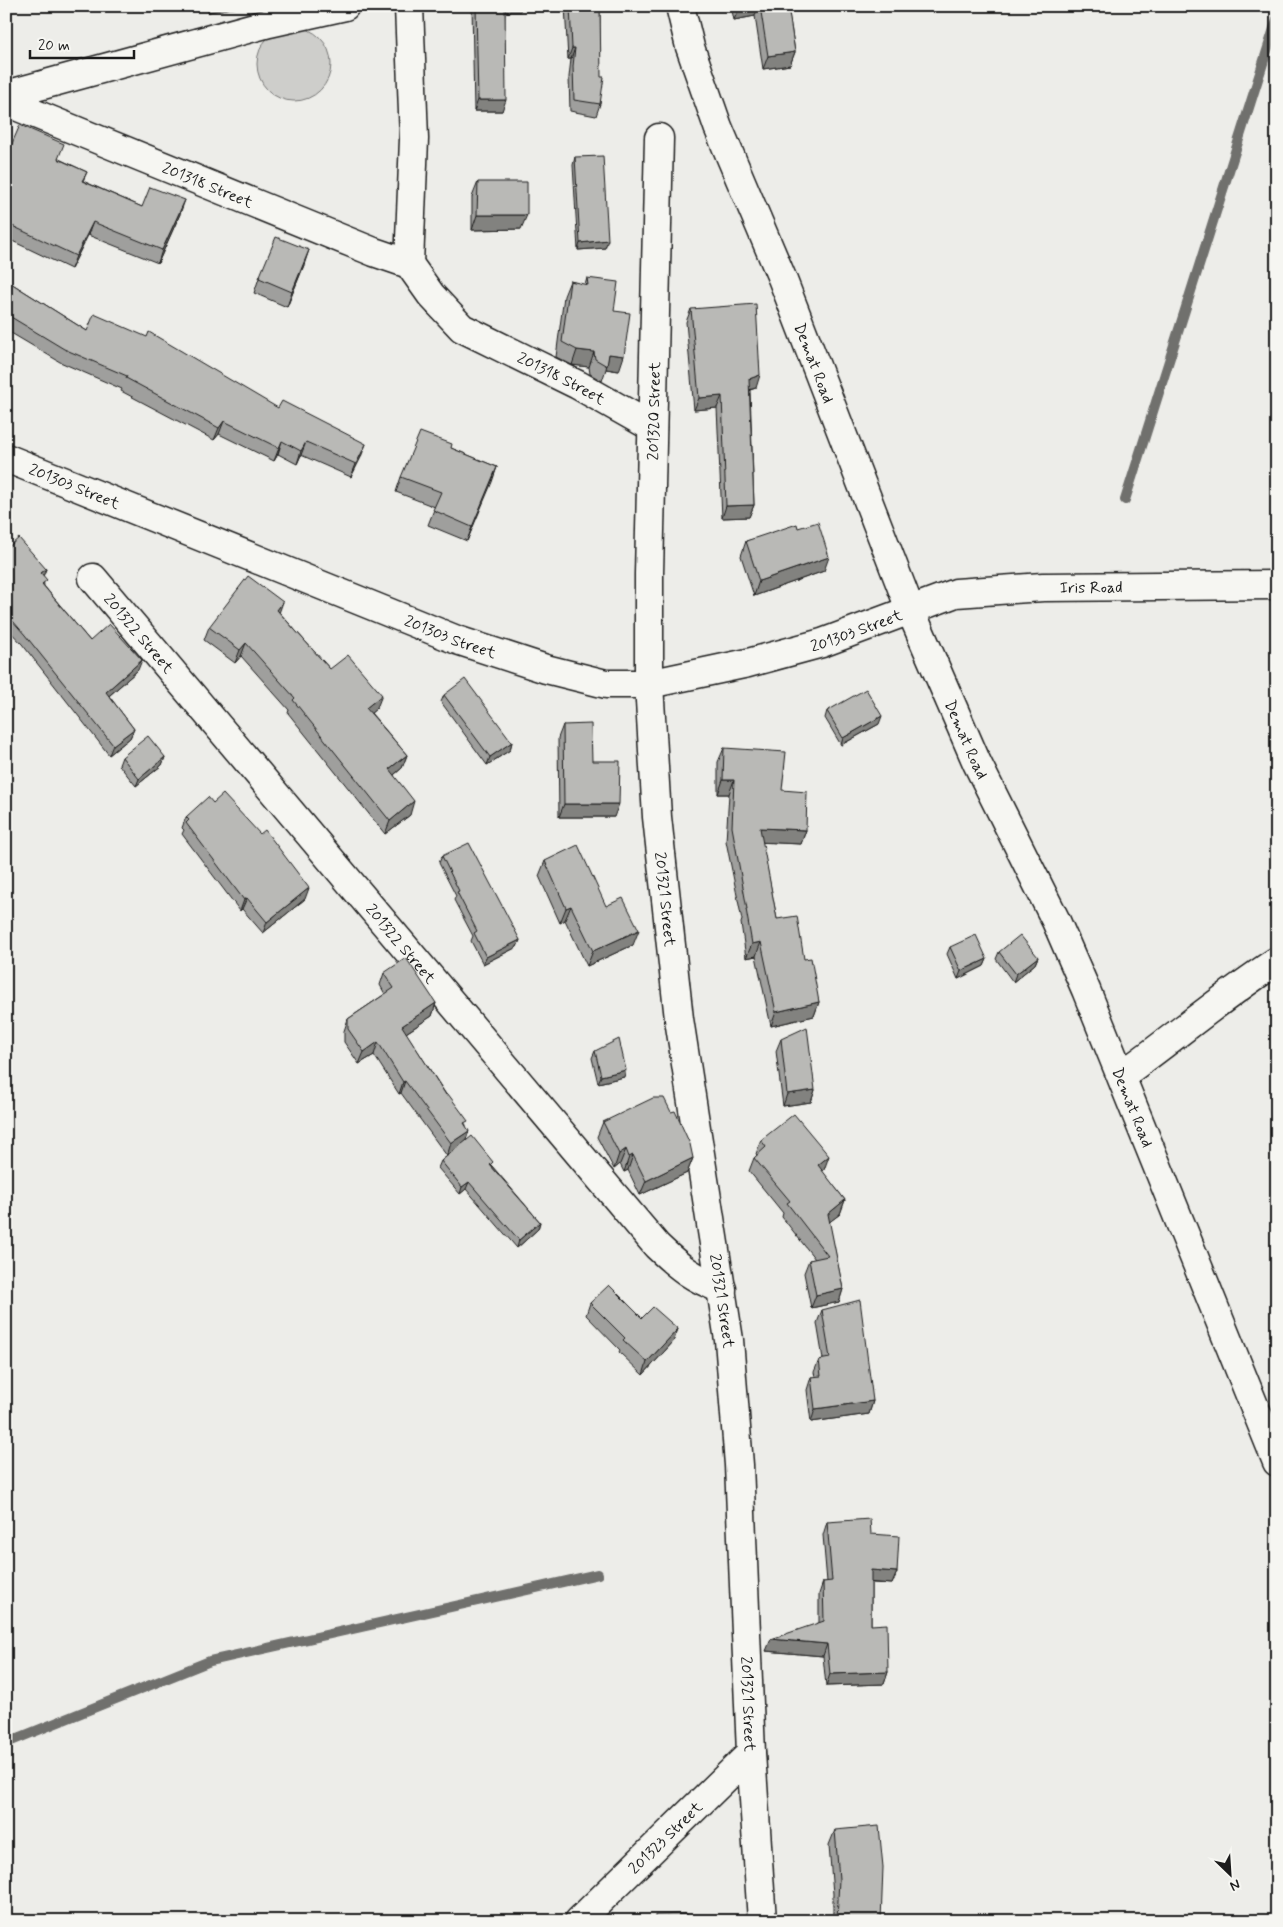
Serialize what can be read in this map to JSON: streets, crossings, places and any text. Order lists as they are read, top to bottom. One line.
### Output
{"streets":{"street":["201318 Street","Demat Road","201320 Street","201303 Street","Iris Road","201322 Street","201321 Street","201323 Street"]},"crossings":[["201318 Street","201320 Street"],["Demat Road","201303 Street"],["Demat Road","Iris Road"],["201320 Street","201303 Street"],["201320 Street","201321 Street"],["201303 Street","Iris Road"],["201303 Street","201321 Street"],["201322 Street","201321 Street"],["201321 Street","201323 Street"]],"scale_bar":"20 m","north":"bottom right"}
